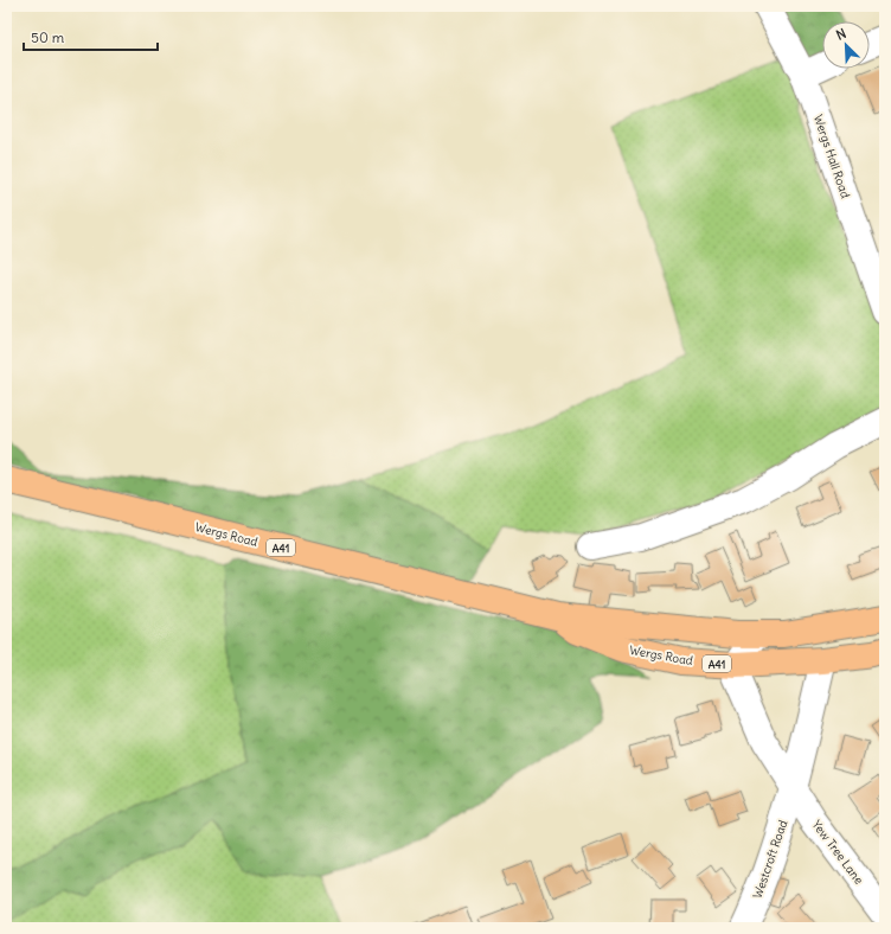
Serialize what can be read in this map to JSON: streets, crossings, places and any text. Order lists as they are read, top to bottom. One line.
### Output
{"streets":{"highway":["Wergs Road","A41"],"street":["Wergs Hall Road","Yew Tree Lane","Westcroft Road"]},"crossings":[["Wergs Road","Yew Tree Lane"],["Yew Tree Lane","Westcroft Road"]],"scale_bar":"50 m","north":"top left"}
